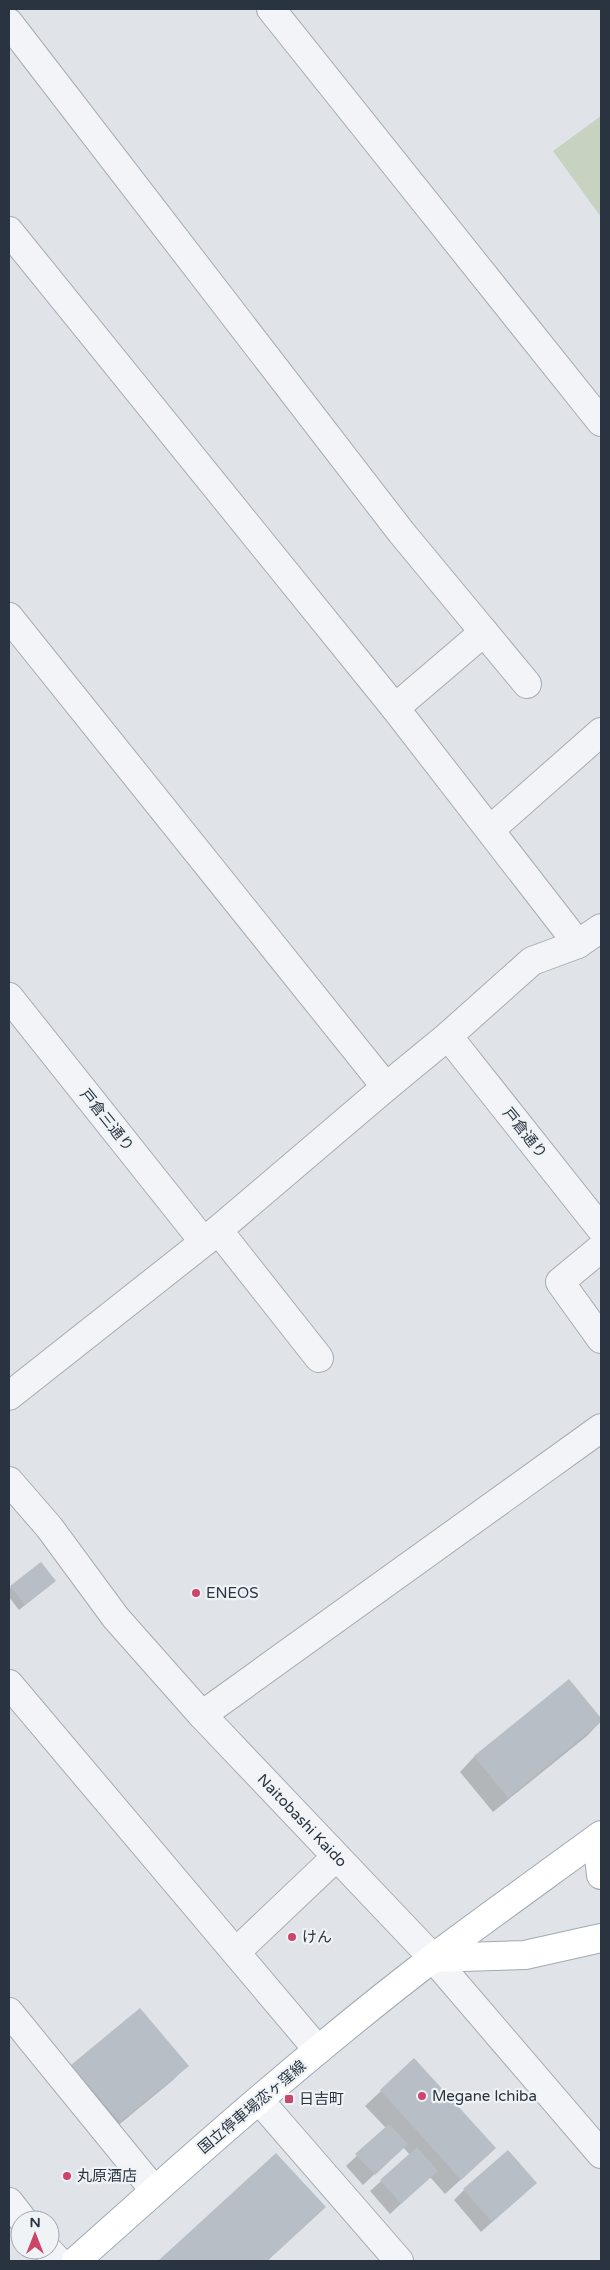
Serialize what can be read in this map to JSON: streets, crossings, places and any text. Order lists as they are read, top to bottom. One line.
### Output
{"streets":{"main road":["国立停車場恋ヶ窪線"],"street":["戸倉三通り","戸倉通り","Naitobashi Kaido"]},"crossings":[["Naitobashi Kaido","国立停車場恋ヶ窪線"]],"places":{"other":["ENEOS","けん","Megane Ichiba","丸原酒店"],"transit":["日吉町"]},"north":"top"}
